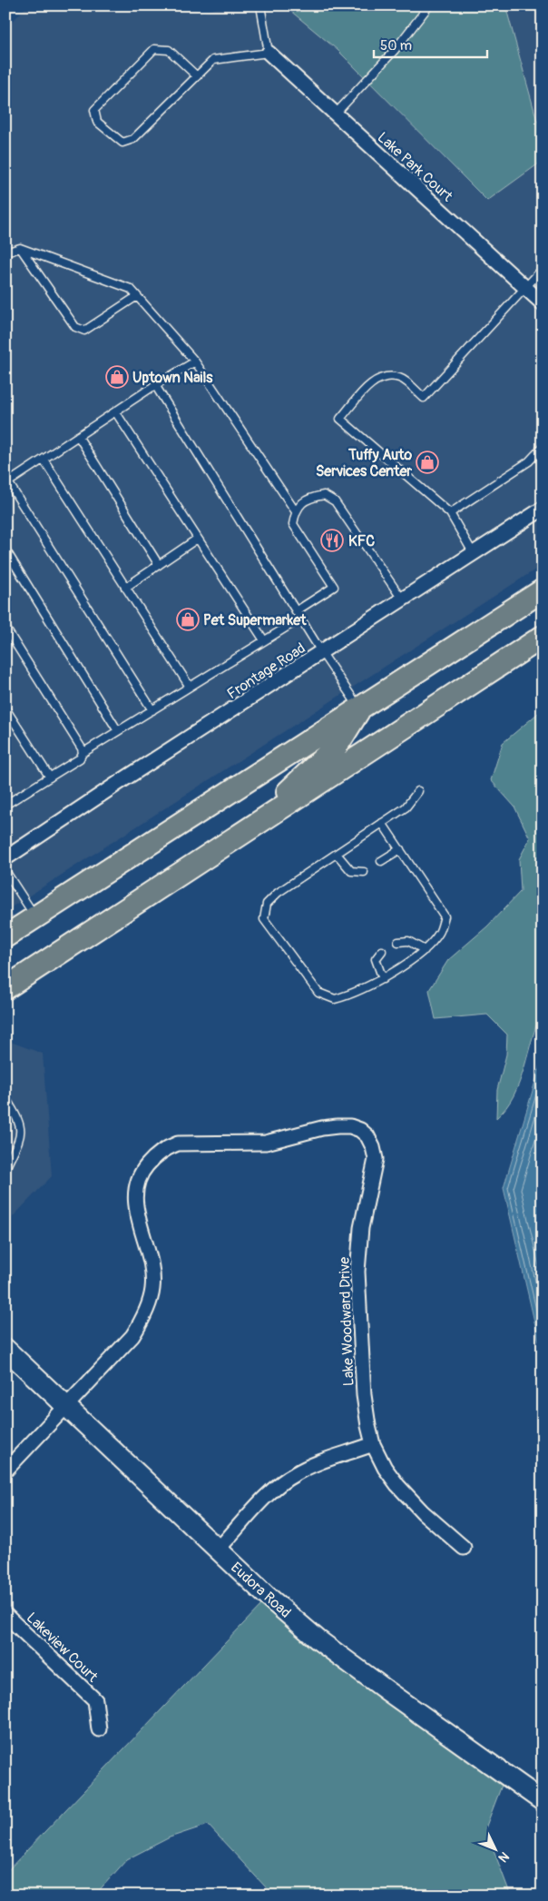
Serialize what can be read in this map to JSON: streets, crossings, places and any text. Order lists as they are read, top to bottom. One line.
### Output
{"streets":{"street":["Lake Park Court","Frontage Road","Lake Woodward Drive","Eudora Road","Lakeview Court"]},"crossings":[["Lake Woodward Drive","Eudora Road"]],"places":{"shop":["Uptown Nails","Tuffy Auto Services Center","Pet Supermarket"],"restaurant":["KFC"]},"scale_bar":"50 m","north":"bottom right"}
